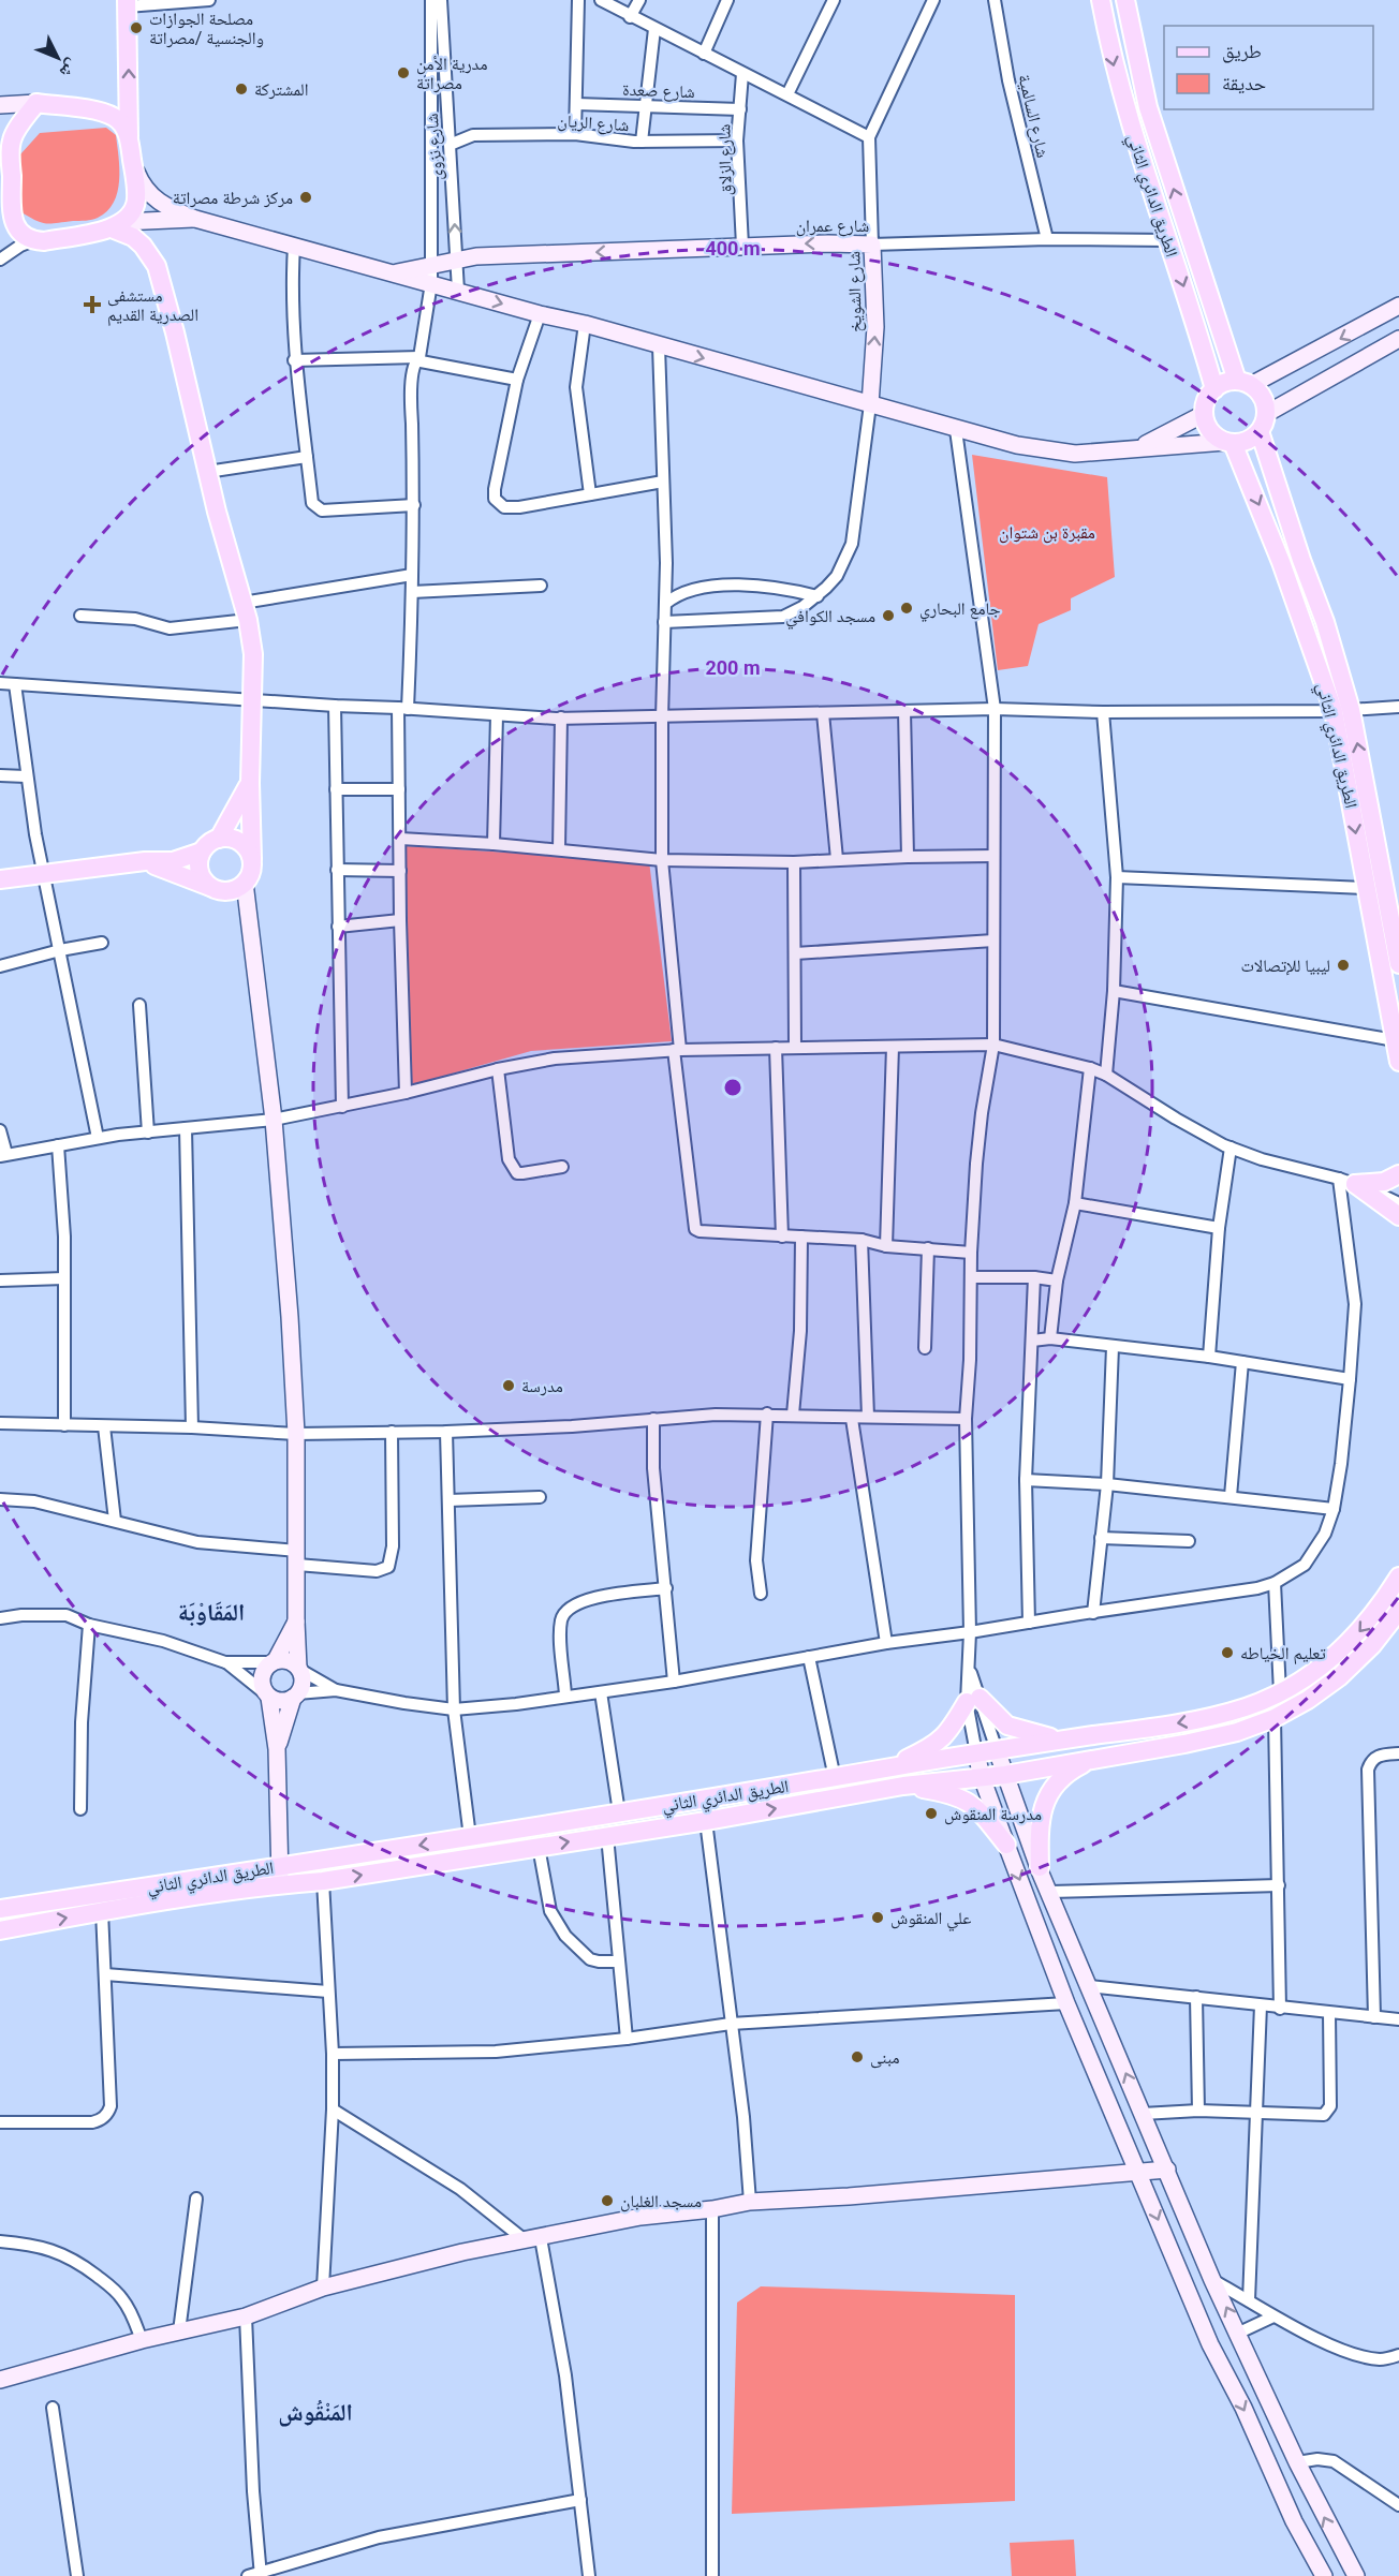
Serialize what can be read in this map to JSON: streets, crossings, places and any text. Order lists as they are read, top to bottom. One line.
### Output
{"streets":{"main road":["الطريق الدائري الثاني"],"street":["شارع صعدة","شارع السالمية","شارع الريان","شارع نزوى","شارع الزلاق","شارع عمران","شارع الشويخ"]},"crossings":[["شارع صعدة","شارع الزلاق"],["شارع السالمية","شارع عمران"],["شارع الريان","شارع نزوى"],["شارع الريان","شارع الزلاق"],["شارع نزوى","شارع عمران"],["شارع الزلاق","شارع عمران"],["الطريق الدائري الثاني","شارع عمران"],["شارع عمران","شارع الشويخ"]],"one_way":["شارع الشويخ"],"districts":["المَقَاوْبَة","المَنْقُوش"],"parks":["مقبرة بن شتوان"],"places":{"other":["مصلحة الجوازات والجنسية /مصراتة","مدرية الأمن مصراتة","المشتركة","مركز شرطة مصراتة","جامع البحاري","مسجد الكوافي","ليبيا للإتصالات","مدرسة","تعليم الخياطه","مدرسة المنقوش","علي المنقوش","مبنى","مسجد الغلبان"],"health":["مستشفى الصدرية القديم"]},"legend":["طريق","حديقة"],"north":"bottom right","rings":["400 m","200 m"]}
